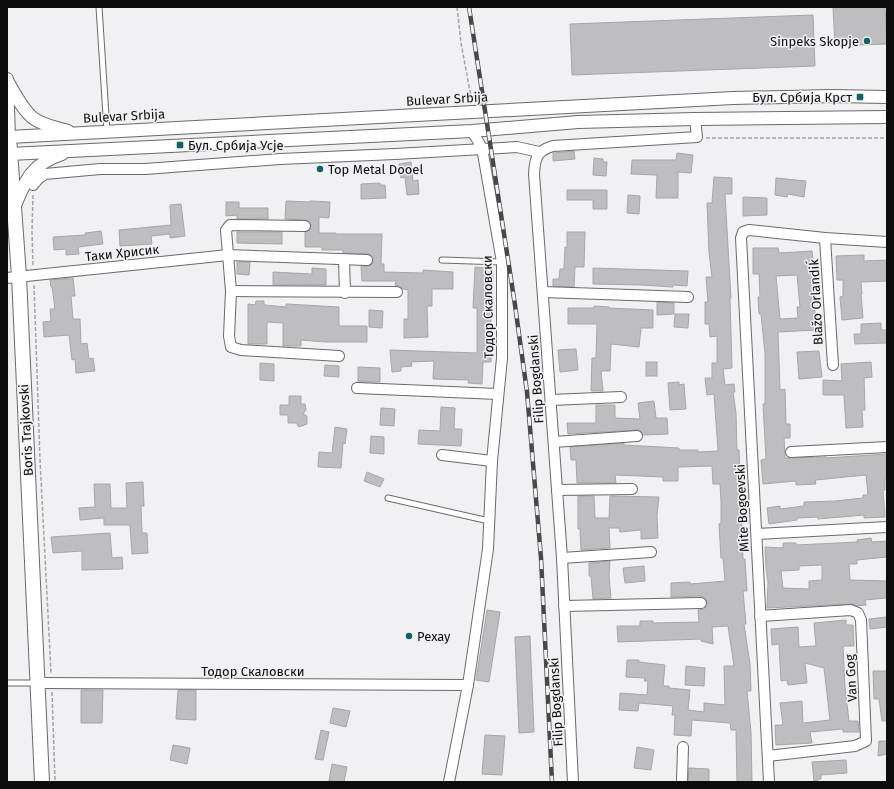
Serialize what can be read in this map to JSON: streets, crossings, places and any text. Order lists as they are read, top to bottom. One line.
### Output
{"streets":{"main road":["Boris Trajkovski"],"street":["Bulevar Srbija","Таки Хрисик","Blažo Orlandiḱ","Тодор Скаловски","Filip Bogdanski","Mite Bogoevski","Van Gog"]},"crossings":[["Bulevar Srbija","Boris Trajkovski"],["Таки Хрисик","Boris Trajkovski"],["Blažo Orlandiḱ","Mite Bogoevski"],["Тодор Скаловски","Boris Trajkovski"],["Mite Bogoevski","Van Gog"]],"places":{"other":["Sinpeks Skopje","Top Metal Dooel","Рехау"],"transit":["Бул. Србија Крст","Бул. Србија Усје"]}}
